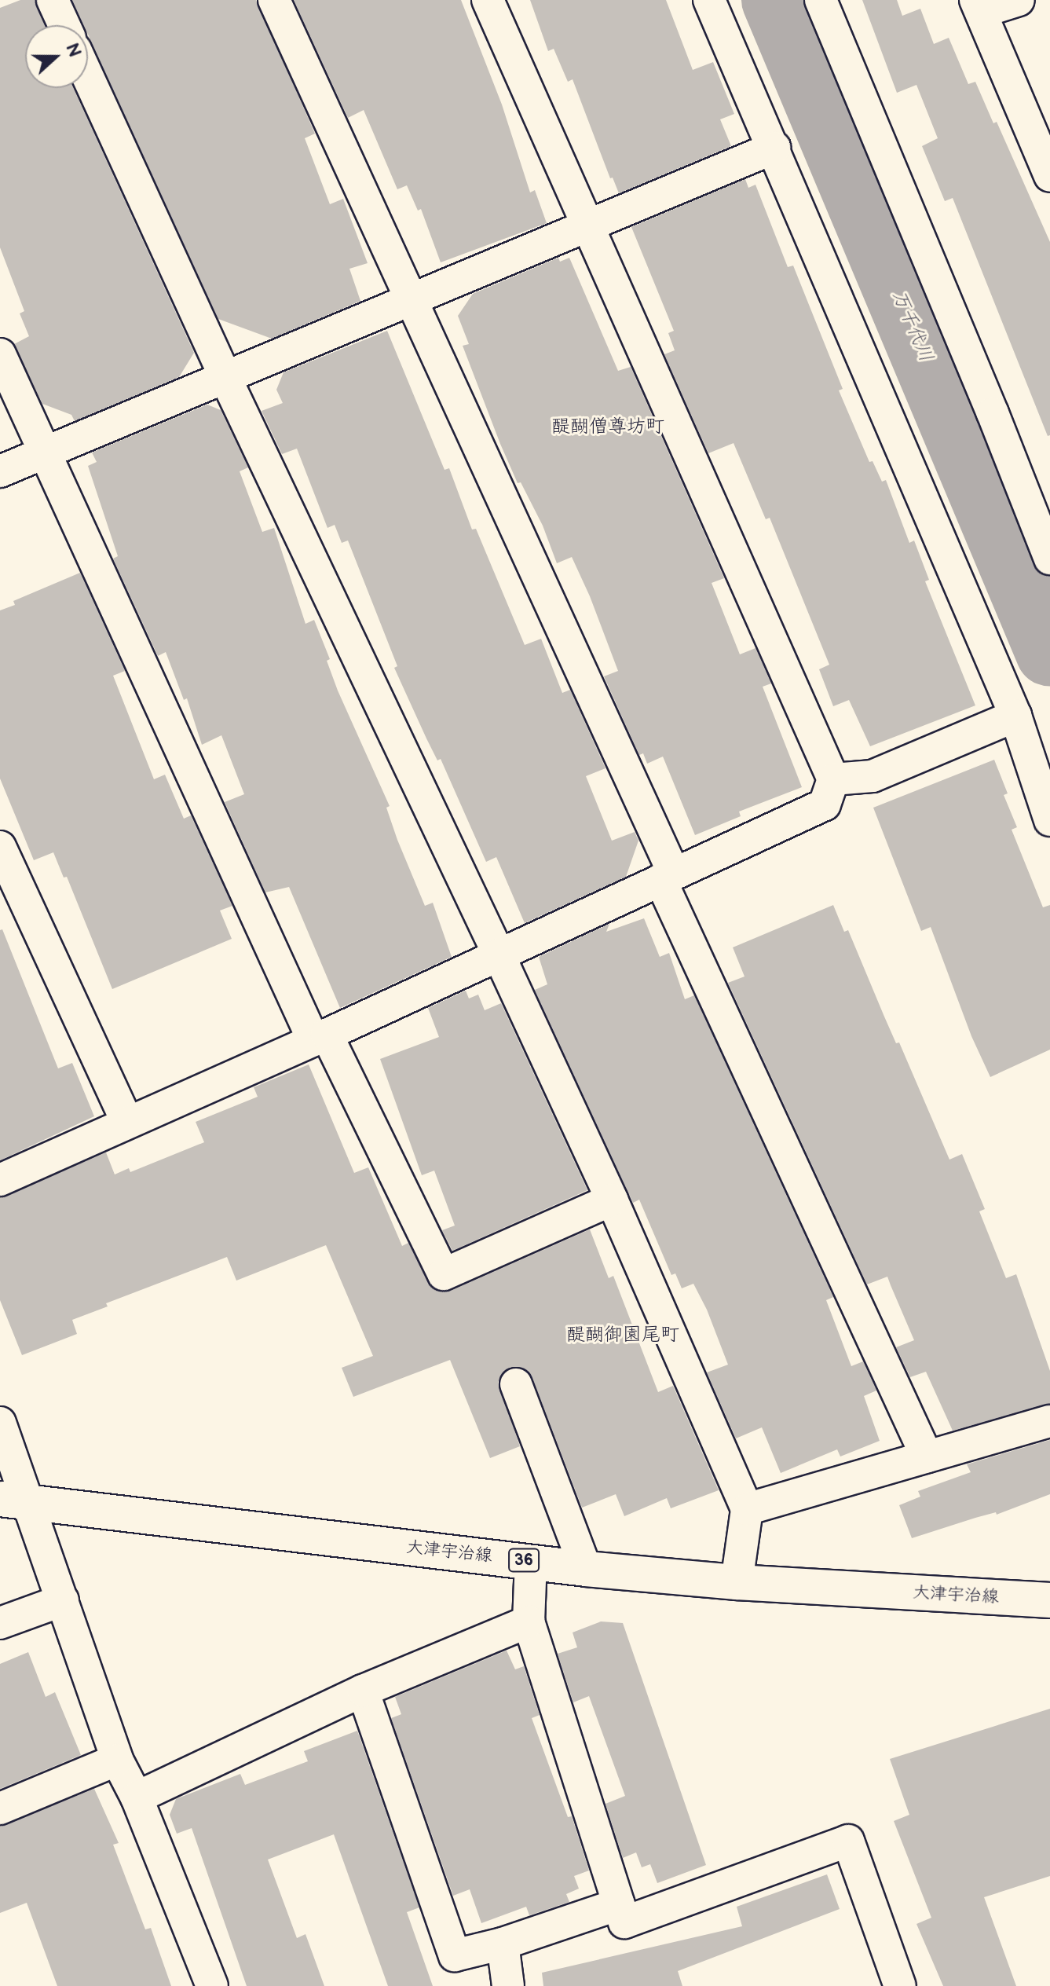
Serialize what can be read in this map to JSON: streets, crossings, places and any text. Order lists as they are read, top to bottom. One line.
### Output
{"streets":{"main road":["大津宇治線","36"]},"districts":["醍醐僧尊坊町","醍醐御園尾町"],"water":["万千代川"],"north":"right"}
